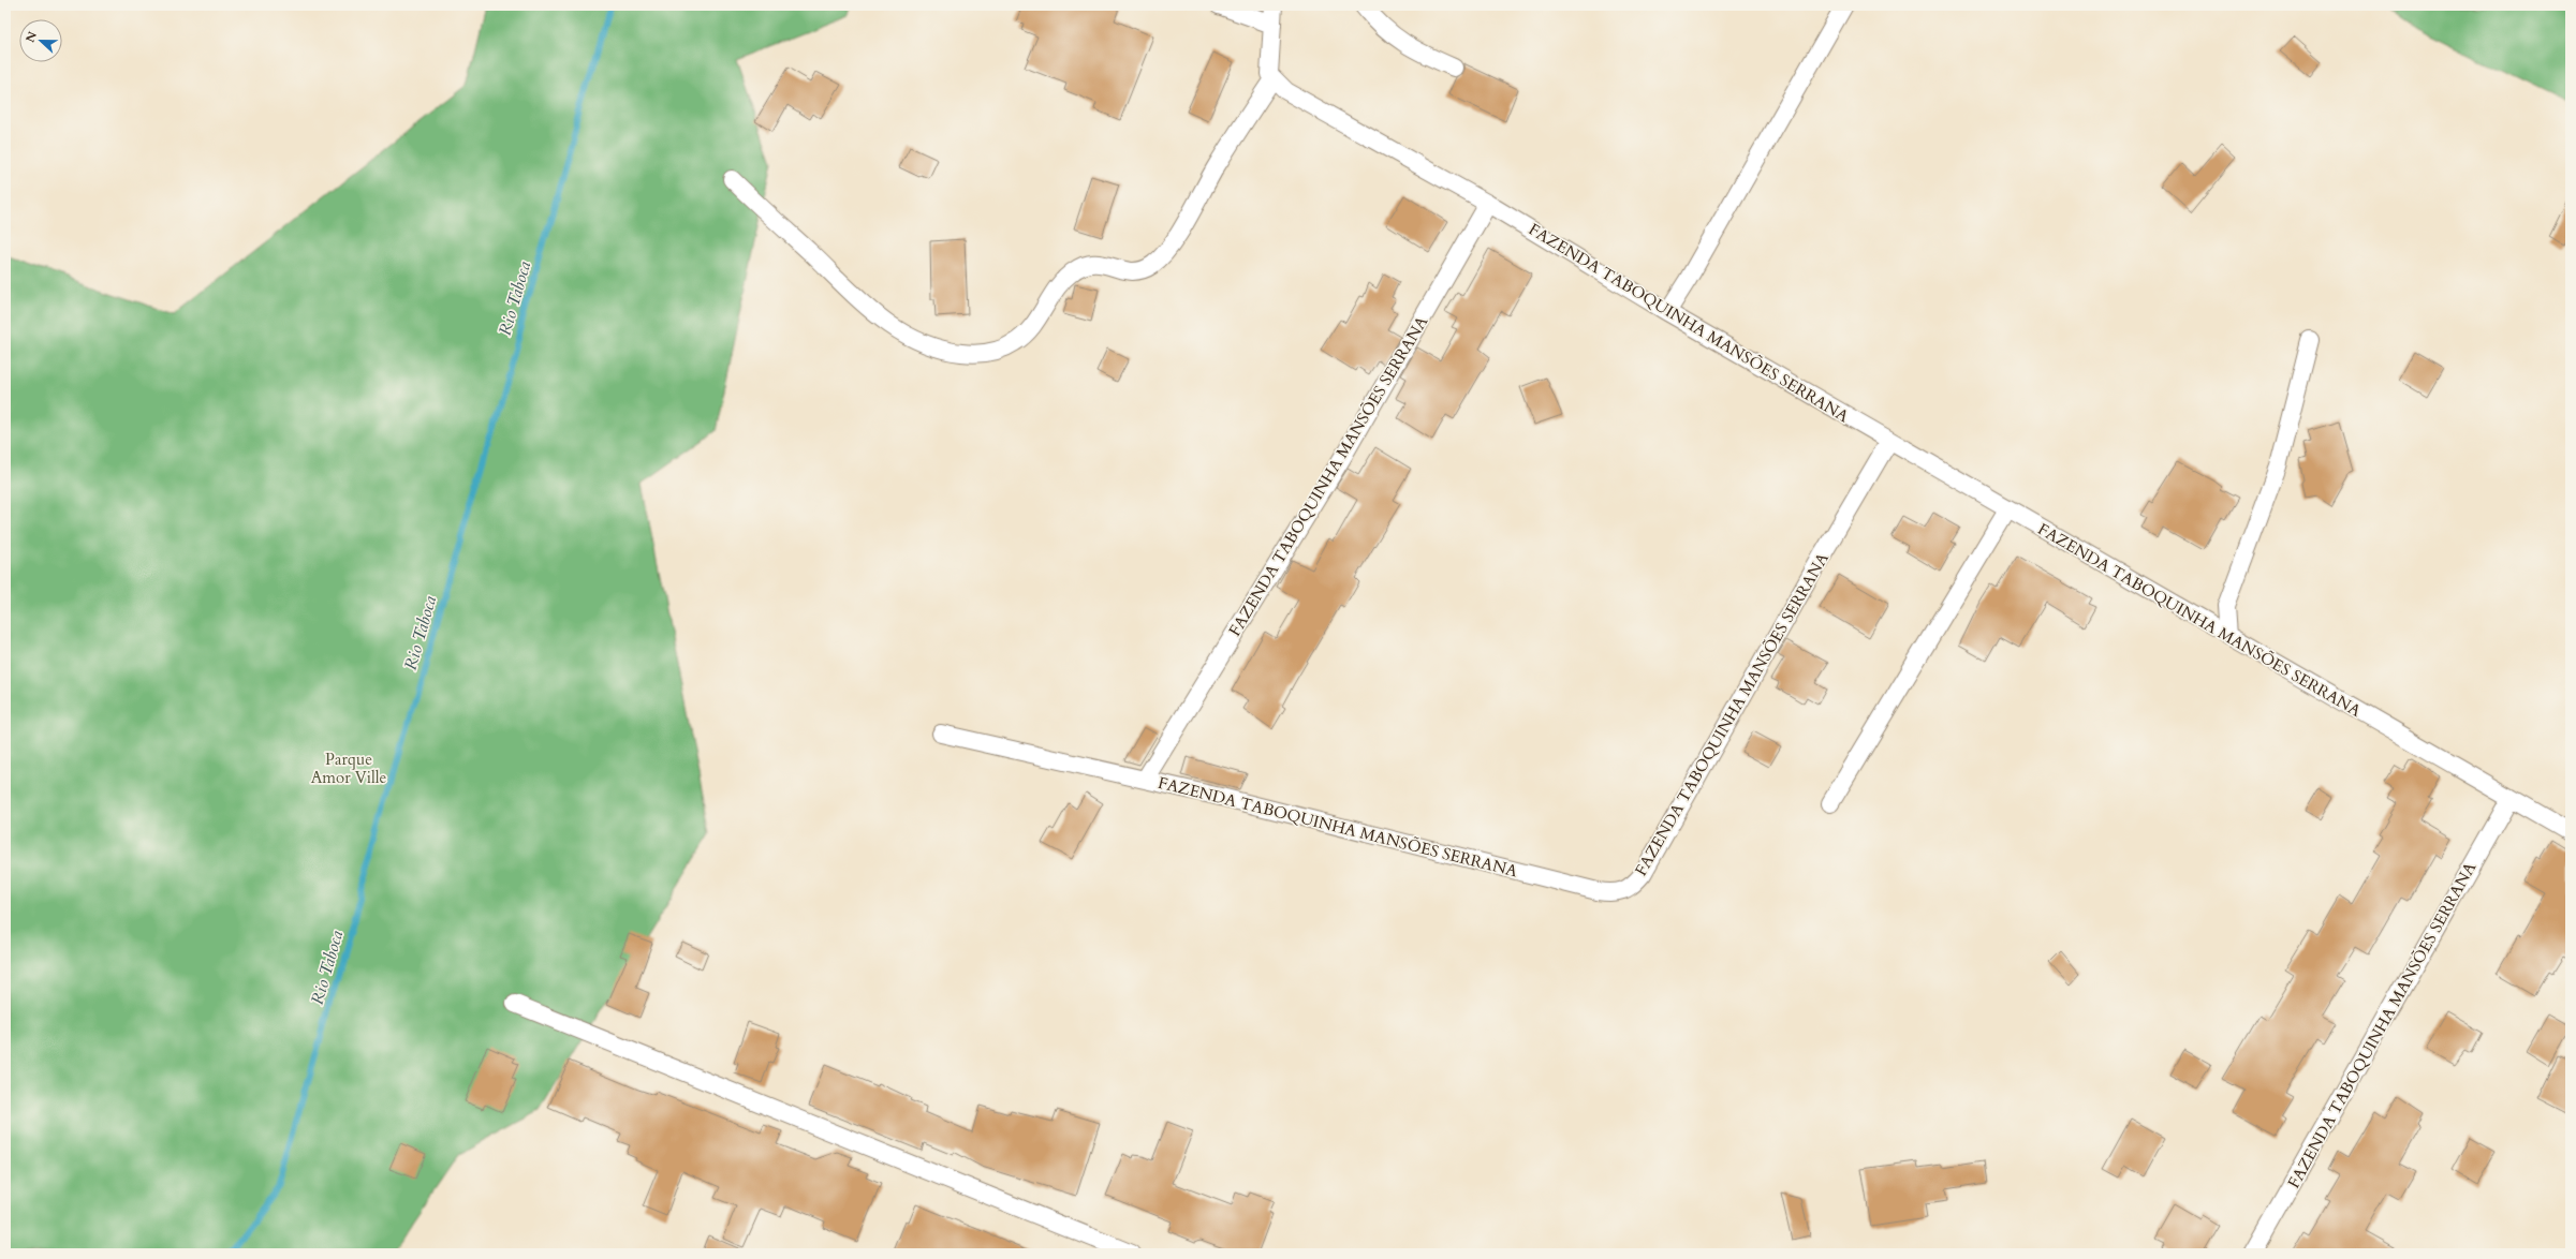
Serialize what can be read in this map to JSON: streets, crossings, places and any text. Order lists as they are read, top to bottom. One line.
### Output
{"streets":{"street":["FAZENDA TABOQUINHA MANSÕES SERRANA"]},"water":["Rio Taboca"],"parks":["Parque Amor Ville"],"north":"left"}
